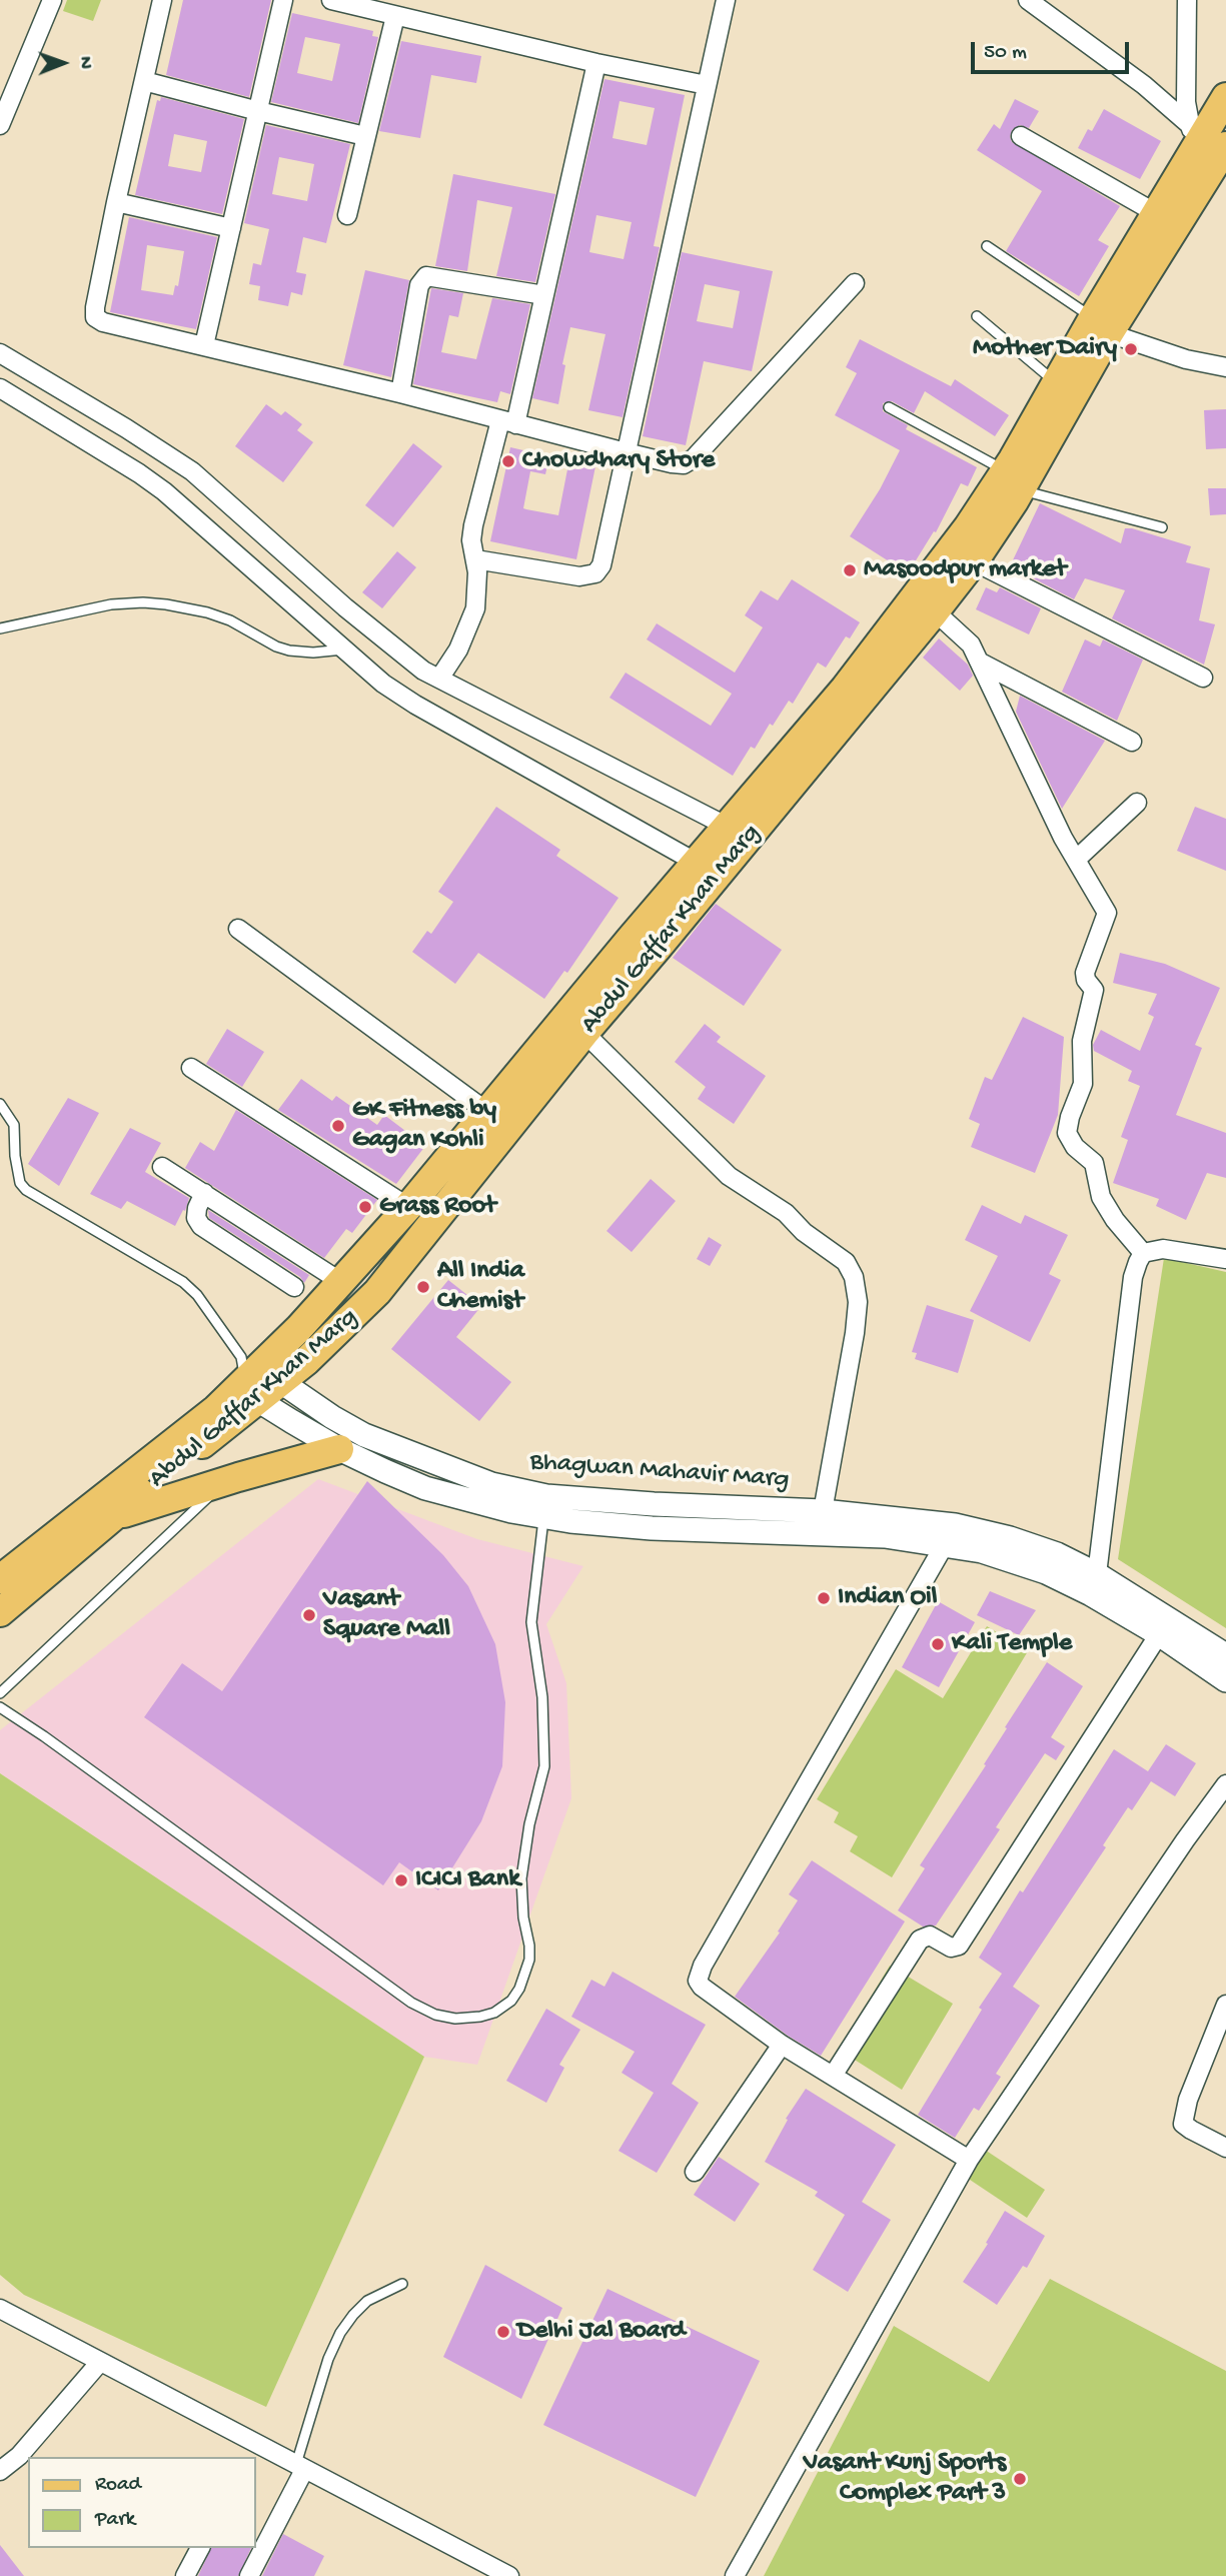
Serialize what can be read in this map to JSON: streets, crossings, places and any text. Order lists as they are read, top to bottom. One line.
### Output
{"streets":{"main road":["Abdul Gaffar Khan Marg"],"street":["Bhagwan Mahavir Marg"]},"crossings":[["Abdul Gaffar Khan Marg","Bhagwan Mahavir Marg"]],"places":["Mother Dairy","Chowdhary Store","Masoodpur market","GK Fitness by Gagan Kohli","Grass Root","All India Chemist","Indian Oil","Vasant Square Mall","Kali Temple","ICICI Bank","Delhi Jal Board","Vasant Kunj Sports Complex Part 3"],"legend":["Road","Park"],"scale_bar":"50 m","north":"right"}
